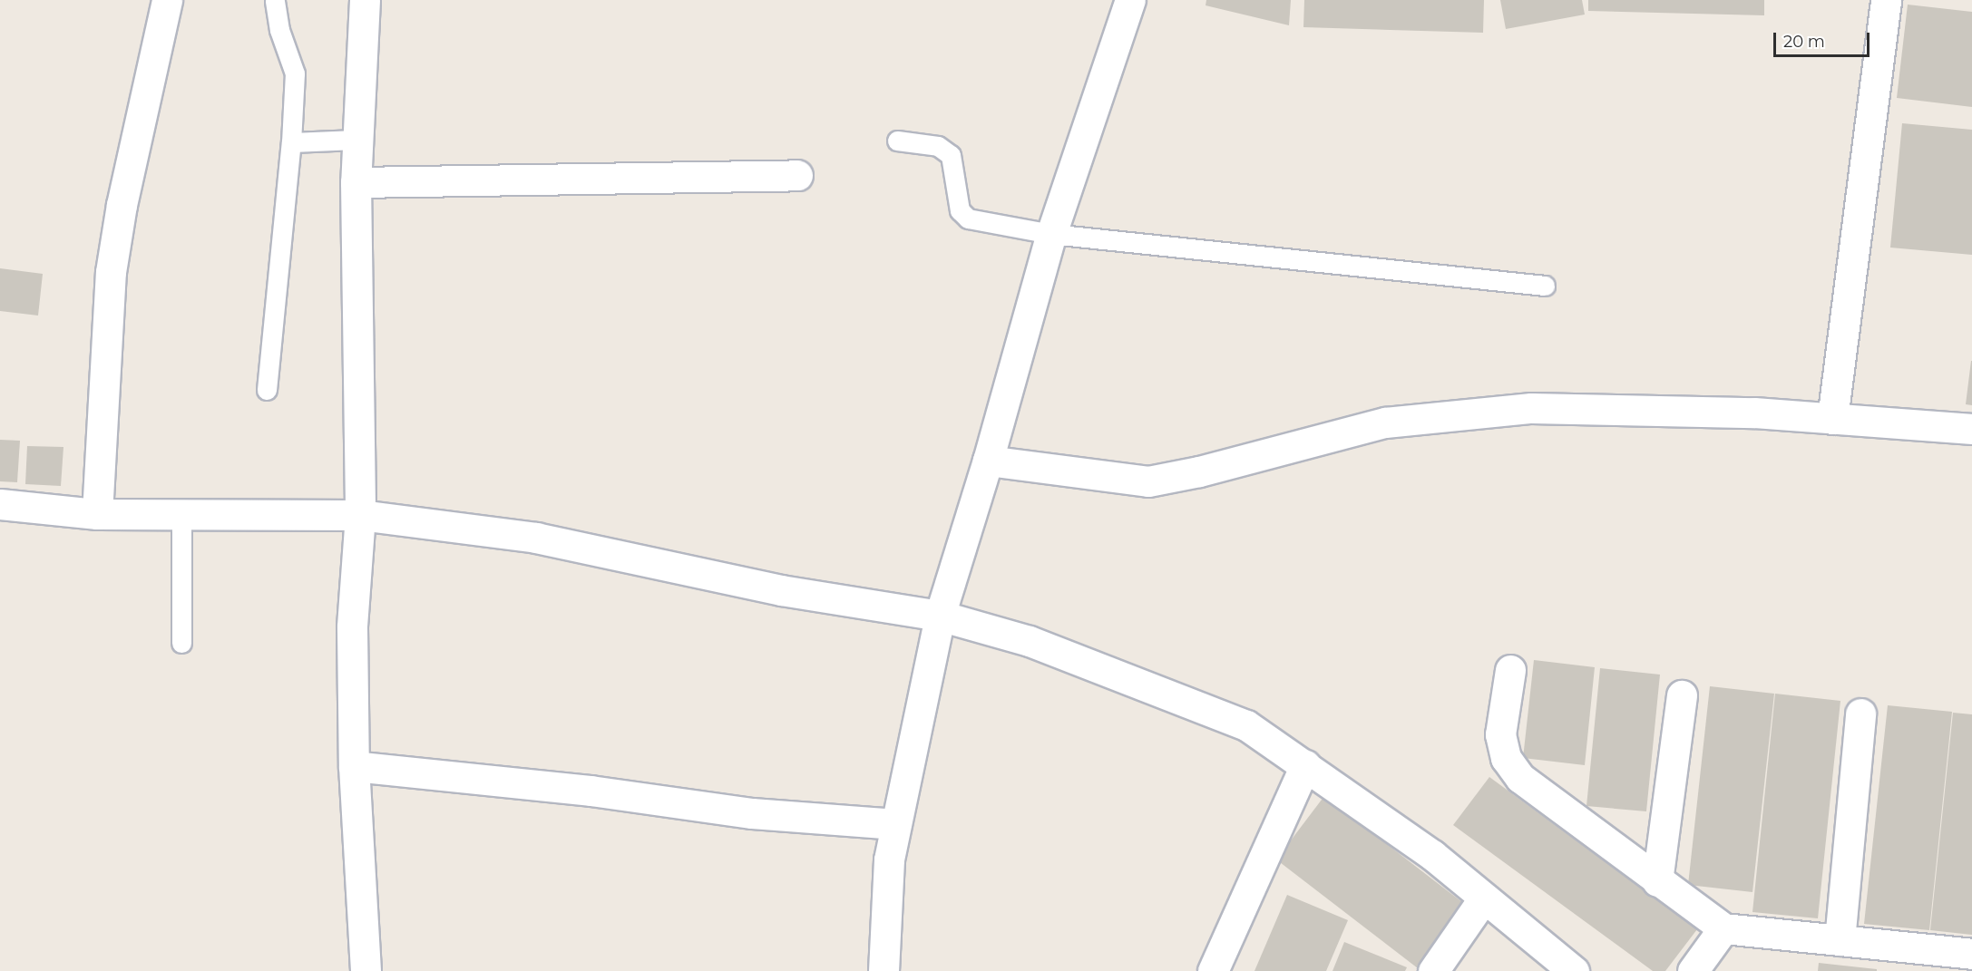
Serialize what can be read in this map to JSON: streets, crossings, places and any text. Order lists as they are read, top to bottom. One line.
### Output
{"scale_bar":"20 m"}
